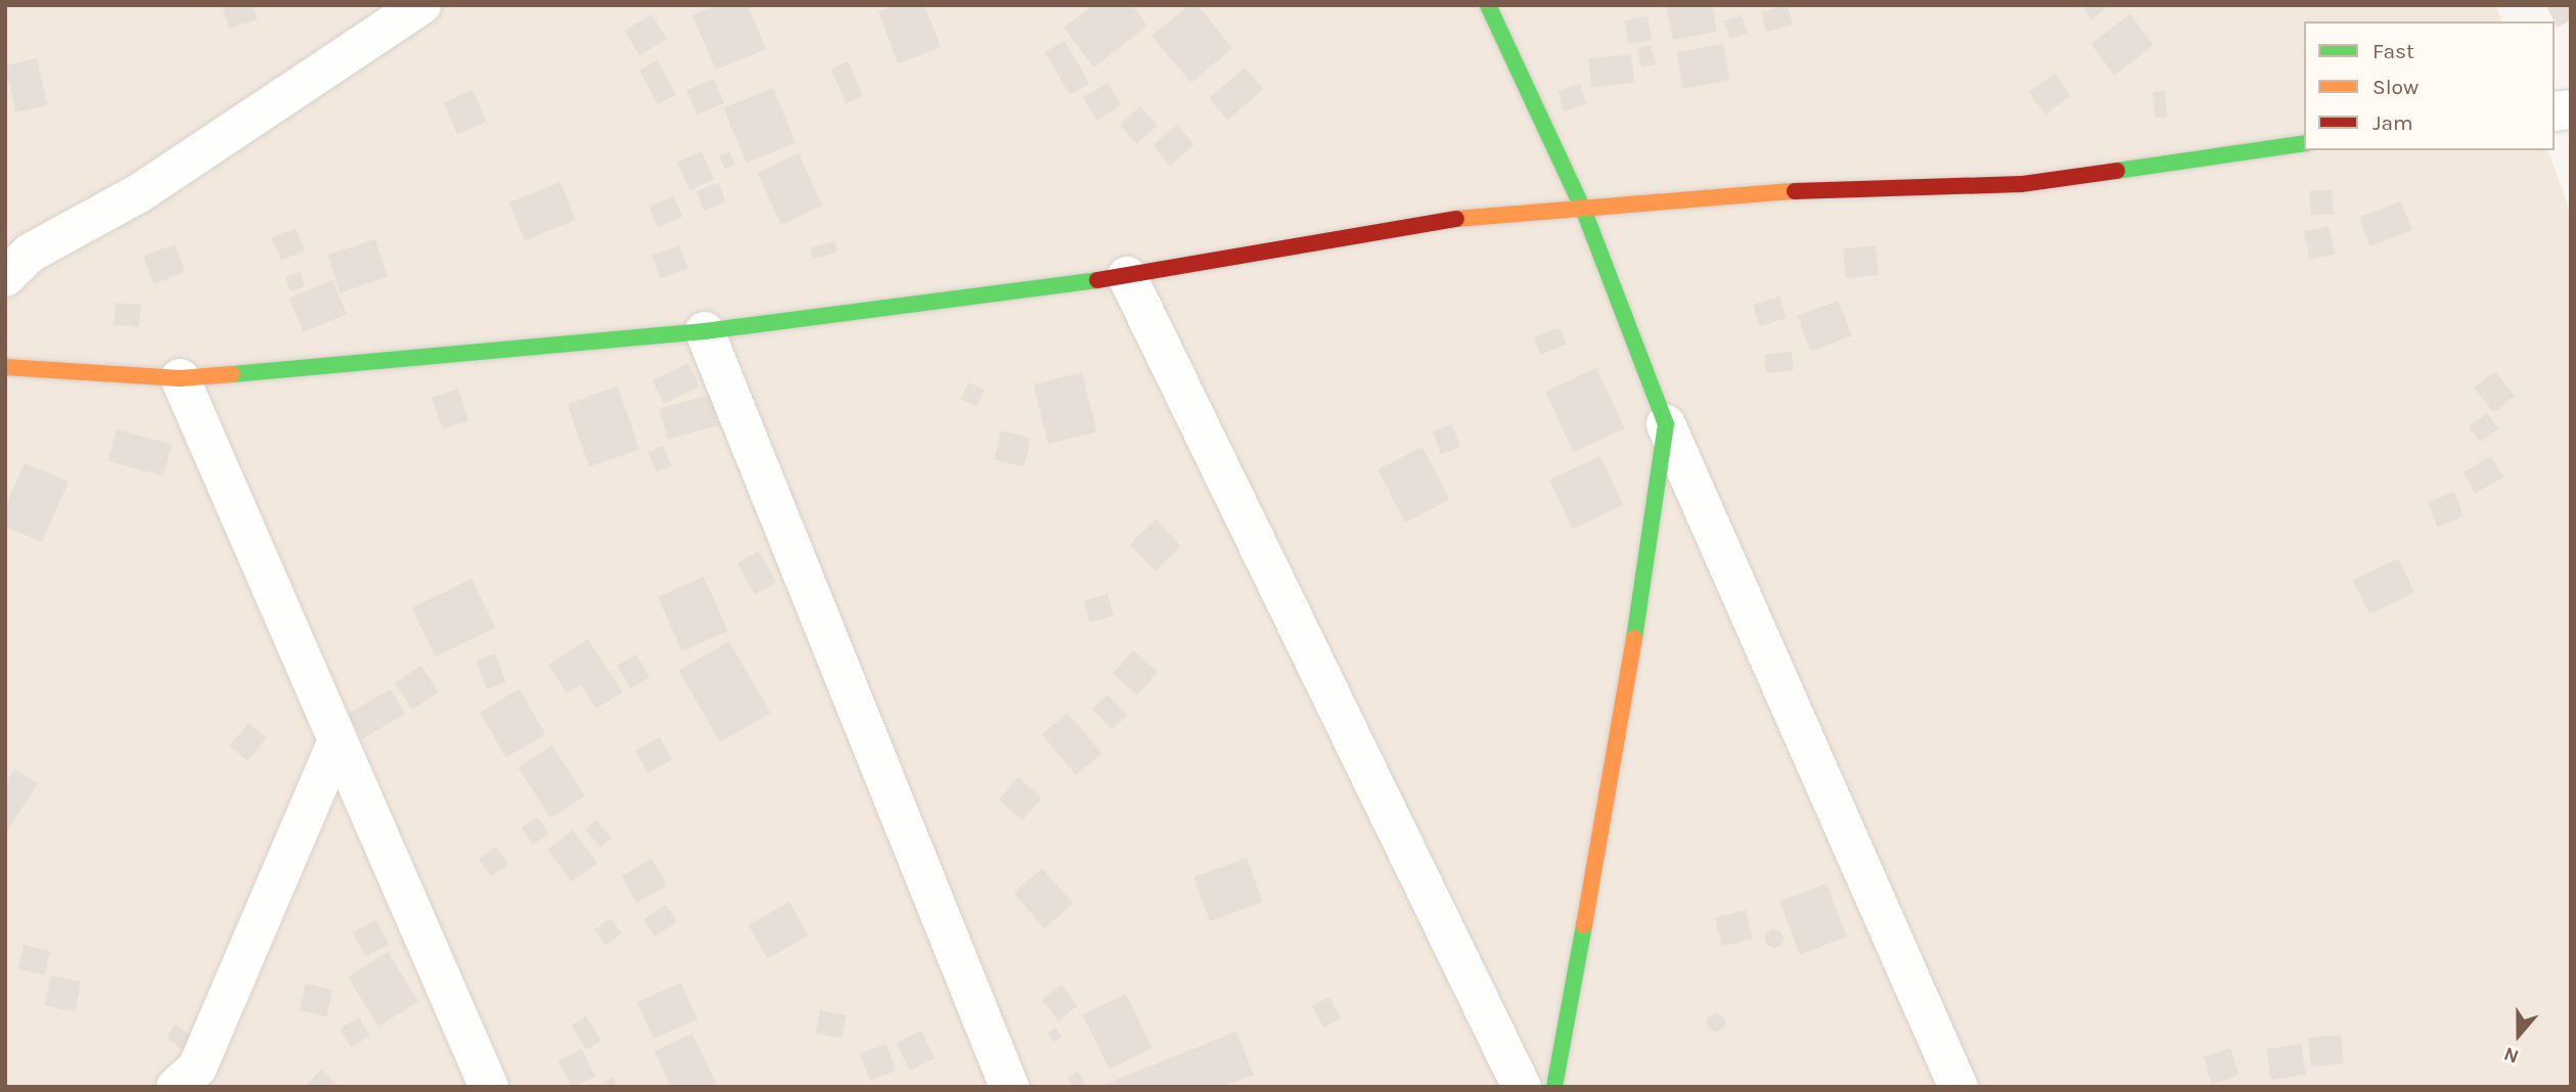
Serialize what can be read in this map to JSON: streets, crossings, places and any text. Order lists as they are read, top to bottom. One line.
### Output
{"legend":["Fast","Slow","Jam"],"north":"bottom"}
